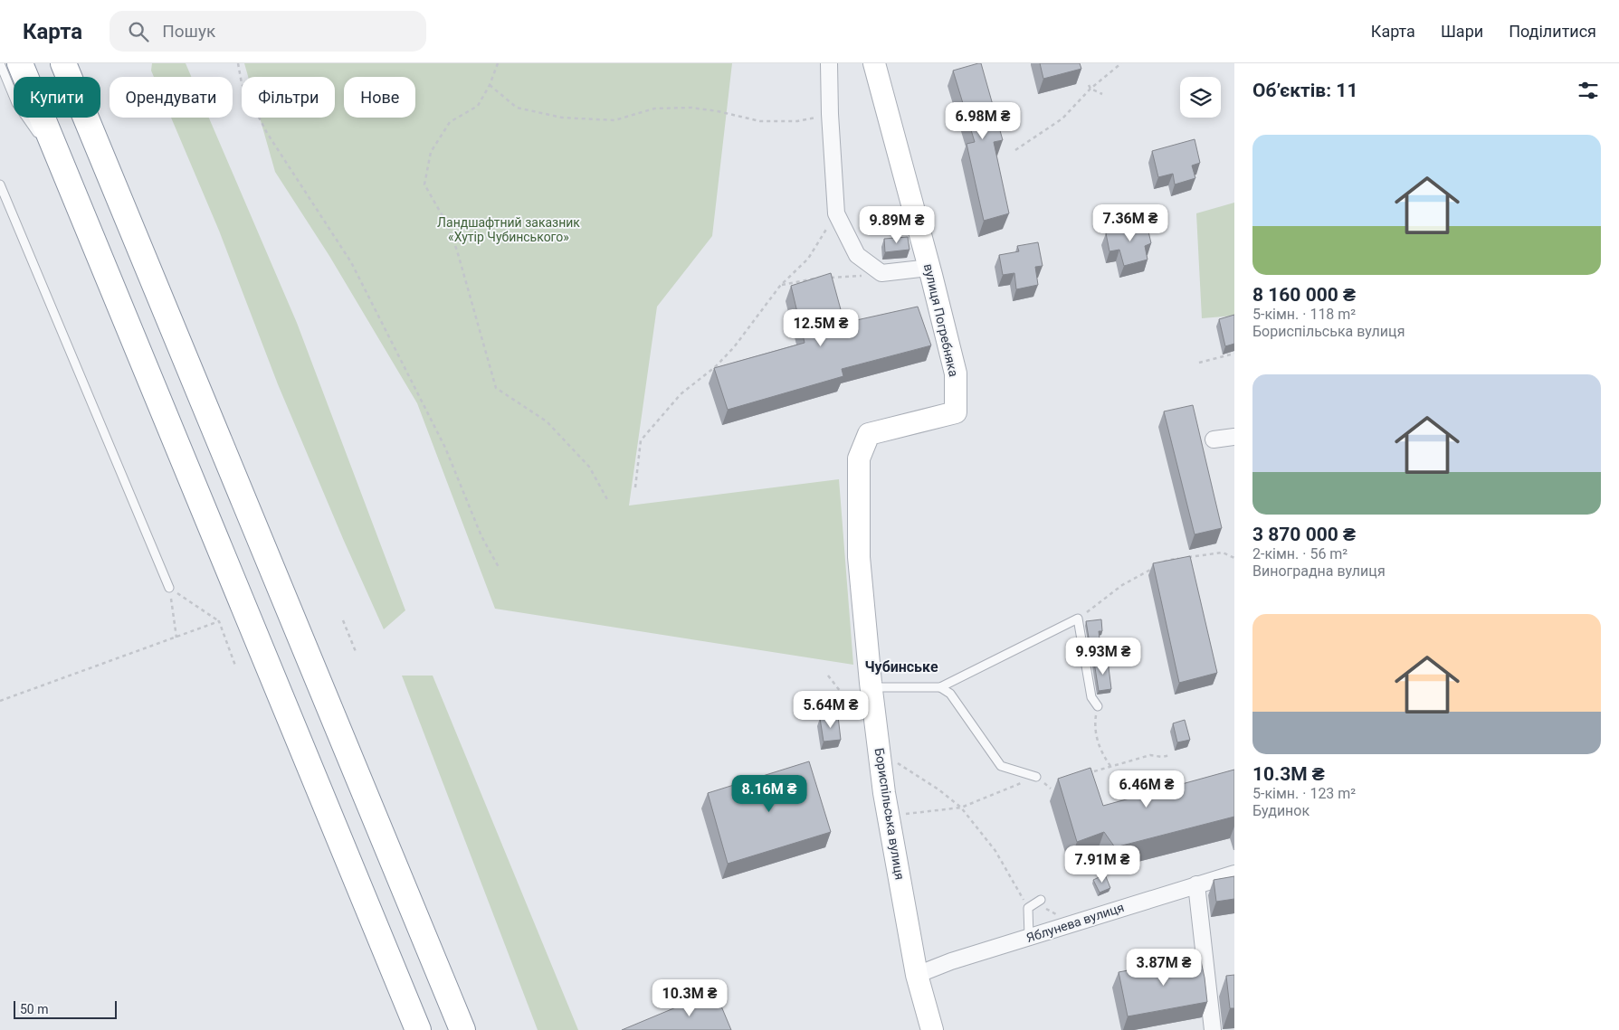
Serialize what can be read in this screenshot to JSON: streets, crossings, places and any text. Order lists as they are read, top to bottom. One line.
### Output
{"streets":{"street":["вулиця Погребняка","Бориспільська вулиця","Яблунева вулиця"]},"crossings":[["вулиця Погребняка","Бориспільська вулиця"],["Бориспільська вулиця","Яблунева вулиця"]],"districts":["Чубинське"],"parks":["Ландшафтний заказник «Хутір Чубинського»"],"scale_bar":"50 m","page":{"header":"Карта","search":"Пошук","nav":["Карта","Шари","Поділитися"],"heading":"Об’єктів: 11","chip":["Купити","Орендувати","Фільтри","Нове"],"price":["6.98M ₴","7.36M ₴","9.89M ₴","12.5M ₴","9.93M ₴","5.64M ₴","6.46M ₴","8.16M ₴","7.91M ₴","3.87M ₴","10.3M ₴"],"list":[{"name":"8 160 000 ₴","note":"5-кімн. · 118 m² · Бориспільська вулиця"},{"name":"3 870 000 ₴","note":"2-кімн. · 56 m² · Виноградна вулиця"},{"name":"10.3M ₴","note":"5-кімн. · 123 m² · Будинок"}],"scale":"50 m"}}
